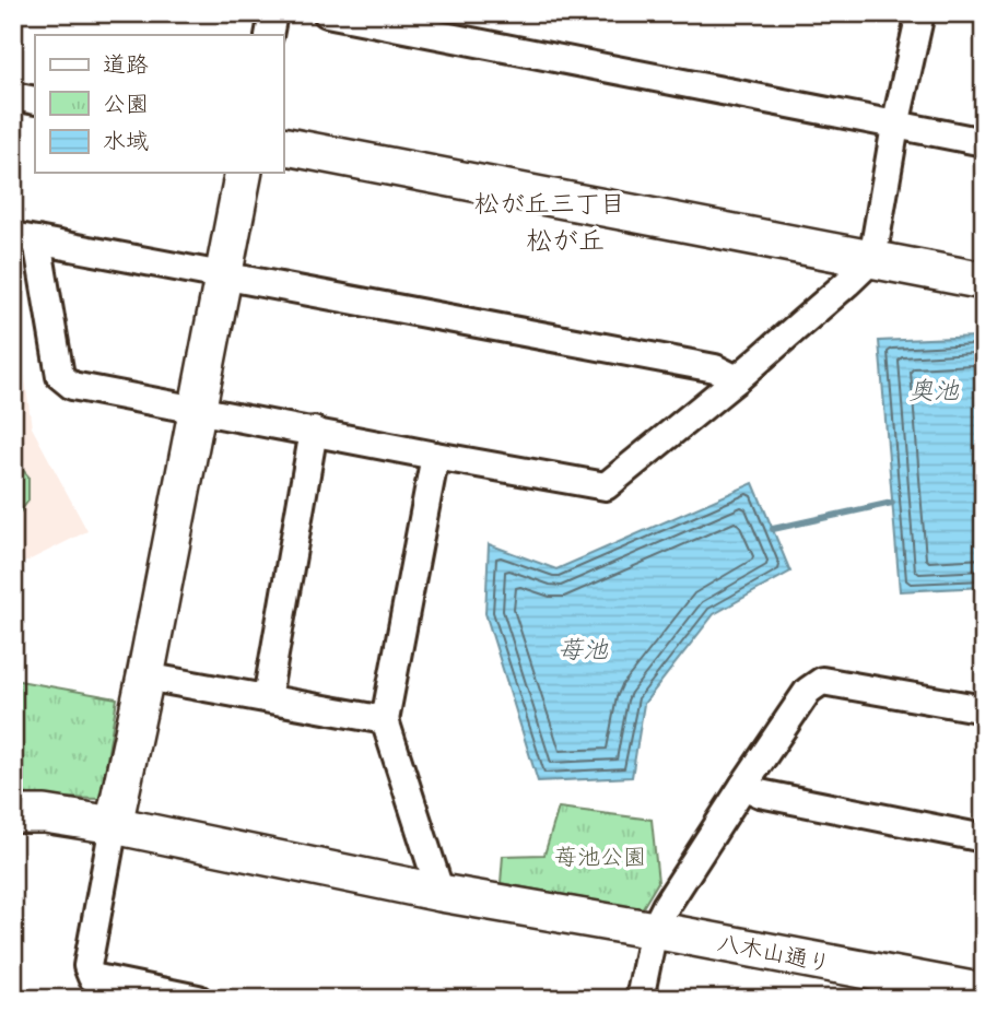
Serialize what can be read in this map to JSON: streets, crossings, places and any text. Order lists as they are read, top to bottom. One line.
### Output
{"streets":{"street":["八木山通り"]},"districts":["松が丘三丁目","松が丘"],"water":["奥池","苺池"],"parks":["苺池公園"],"legend":["道路","公園","水域"]}
